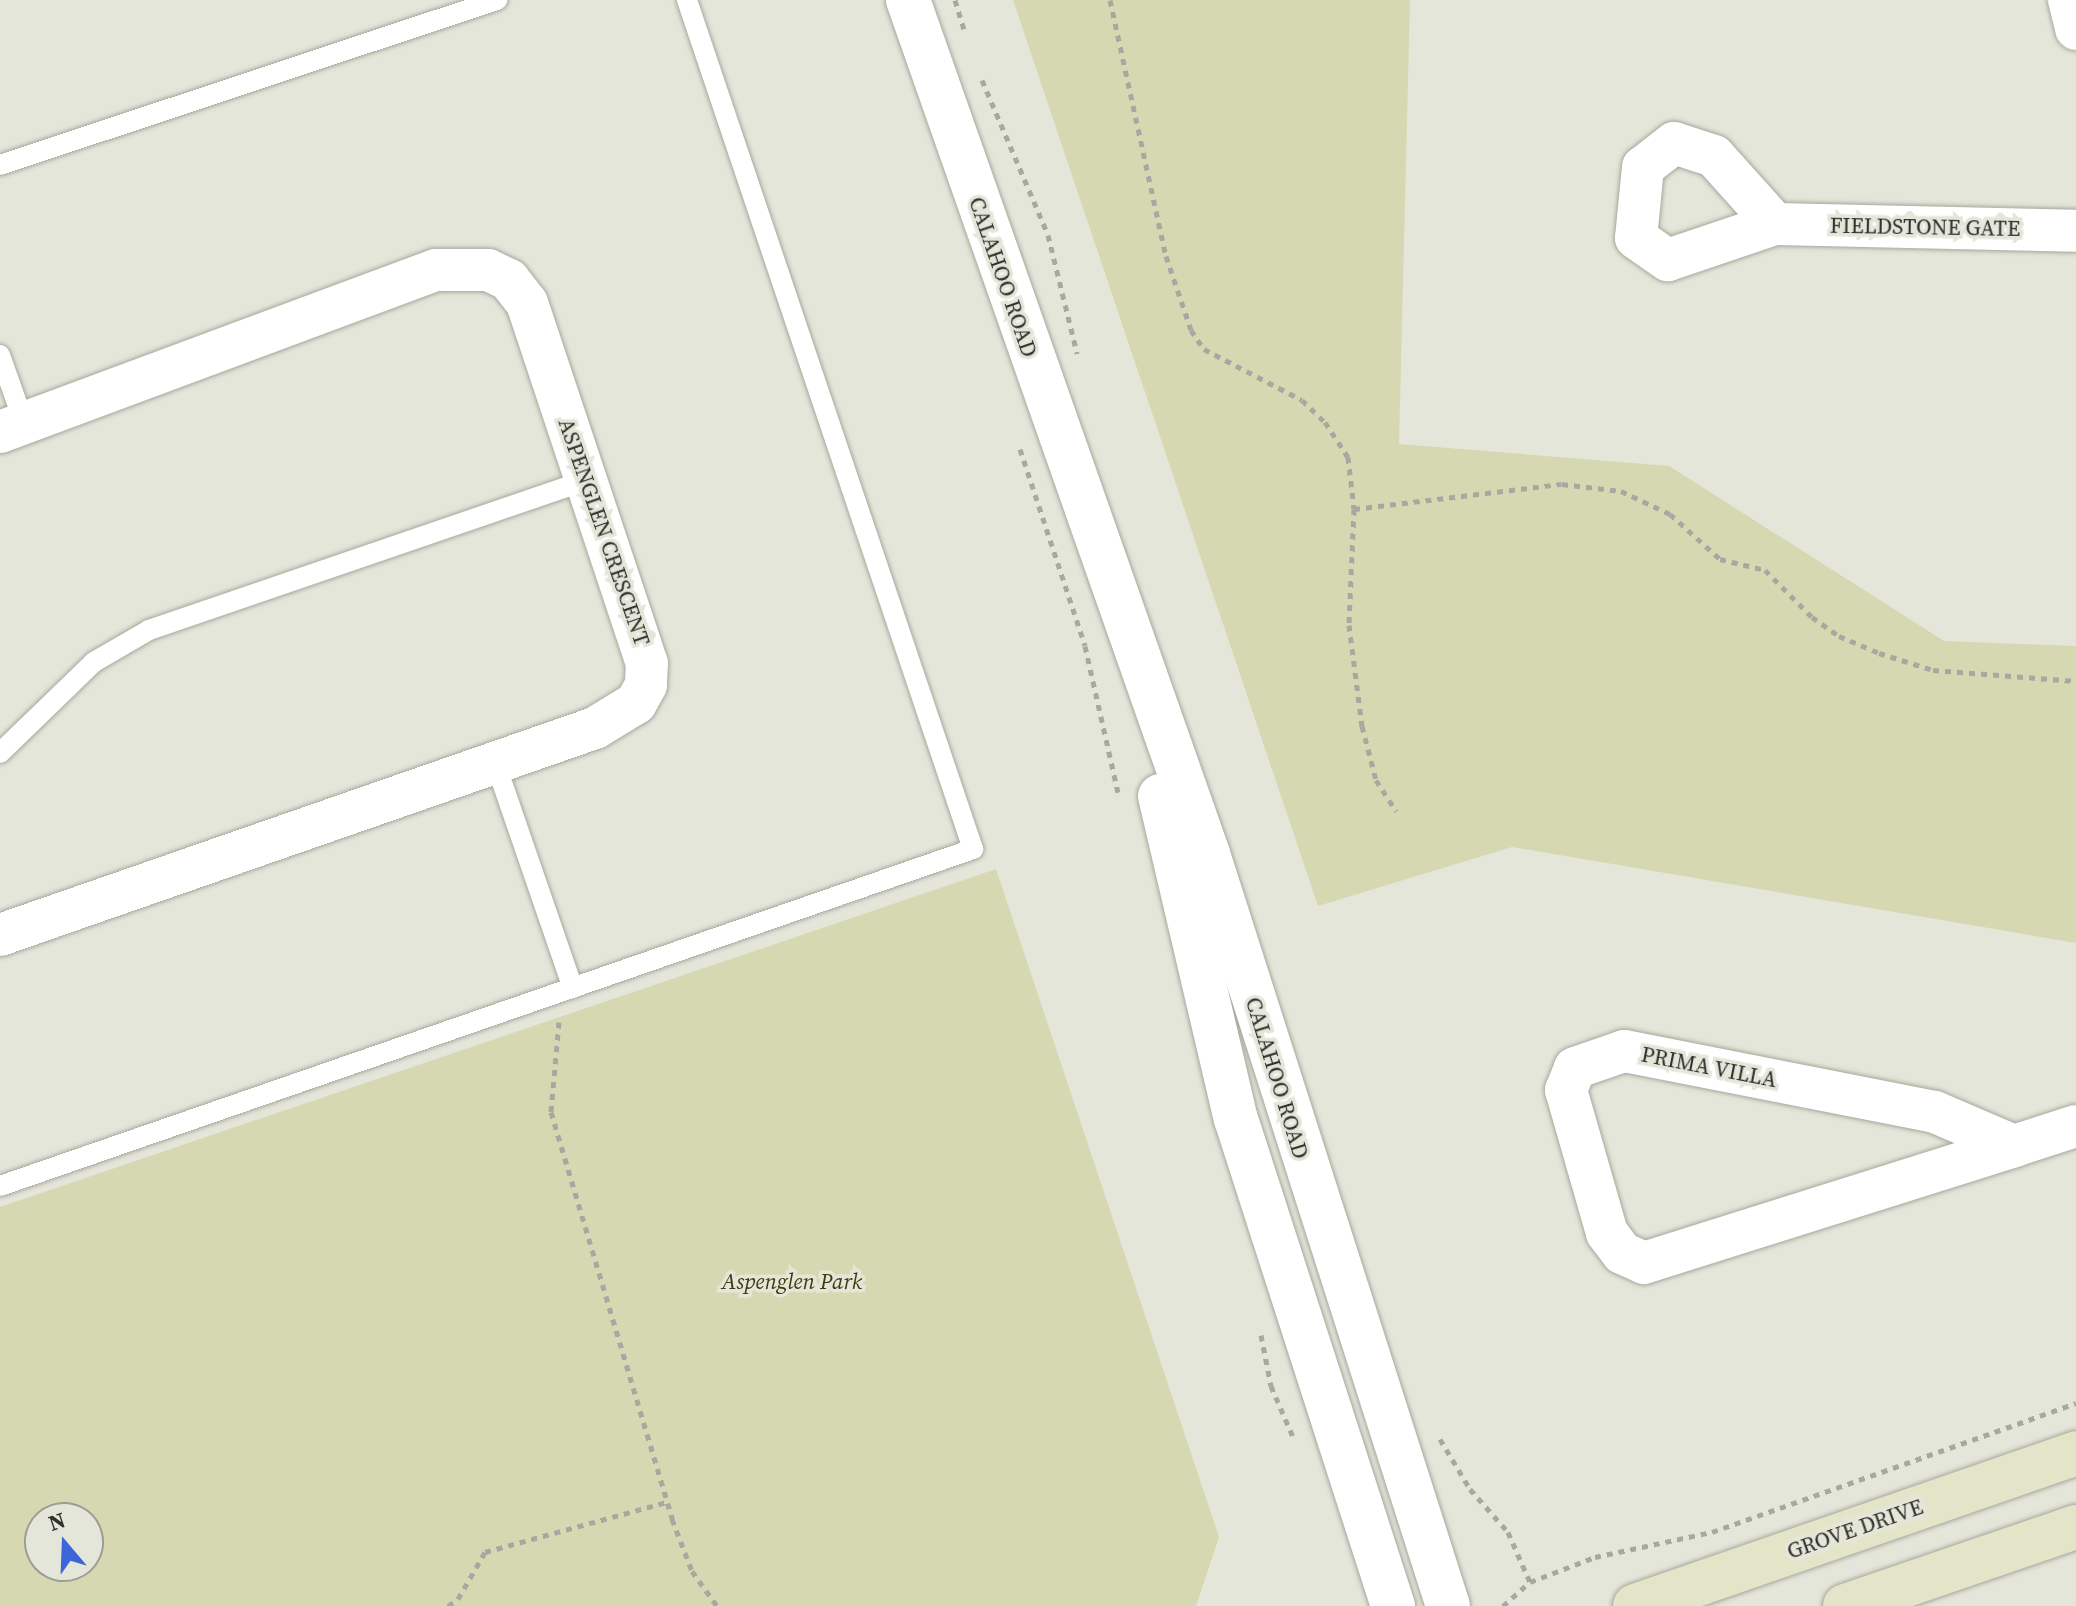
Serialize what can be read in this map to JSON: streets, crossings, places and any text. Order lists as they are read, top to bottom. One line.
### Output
{"streets":{"main road":["GROVE DRIVE"],"street":["FIELDSTONE GATE","CALAHOO ROAD","ASPENGLEN CRESCENT","PRIMA VILLA"]},"parks":["Aspenglen Park"],"north":"top"}
